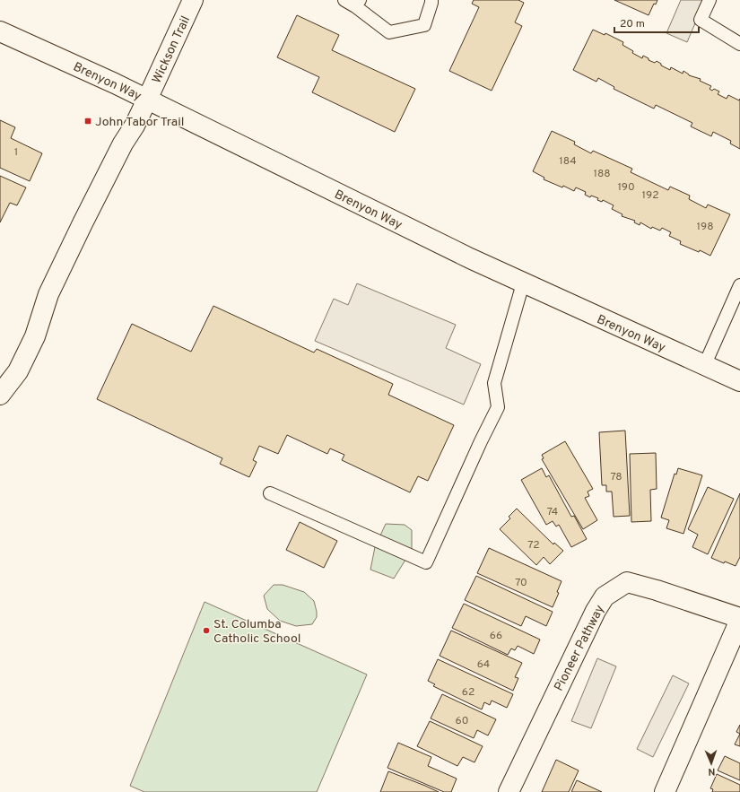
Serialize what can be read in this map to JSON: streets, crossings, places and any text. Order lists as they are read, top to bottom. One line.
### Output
{"streets":{"street":["Wickson Trail","Brenyon Way","Pioneer Pathway"]},"crossings":[["Wickson Trail","Brenyon Way"]],"places":{"transit":["John Tabor Trail"],"other":["St. Columba Catholic School"]},"house_numbers":["1","184","188","190","192","198","78","74","72","70","66","64","62","60"],"scale_bar":"20 m","north":"bottom"}
